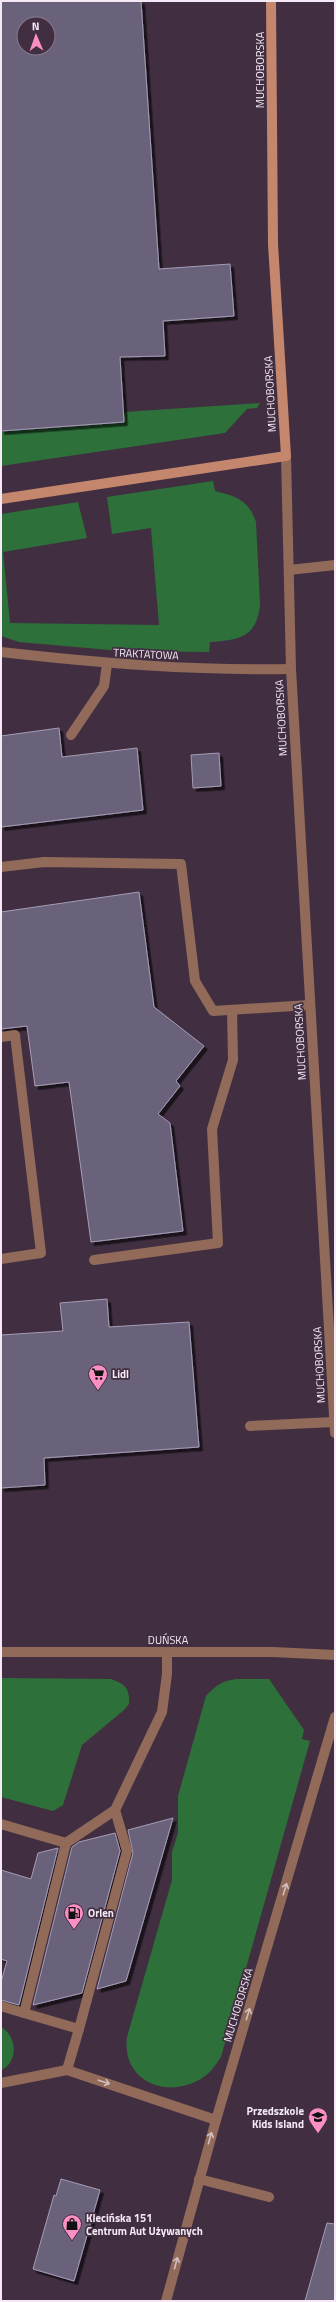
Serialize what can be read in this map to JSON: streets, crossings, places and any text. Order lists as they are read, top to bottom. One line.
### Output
{"streets":{"main road":["MUCHOBORSKA"],"street":["TRAKTATOWA","DUŃSKA"]},"crossings":[["MUCHOBORSKA","TRAKTATOWA"]],"places":{"supermarket":["Lidl"],"fuel station":["Orlen"],"school or university":["Przedszkole Kids Island"],"shop":["Klecińska 151 Centrum Aut Używanych"]},"north":"top"}
